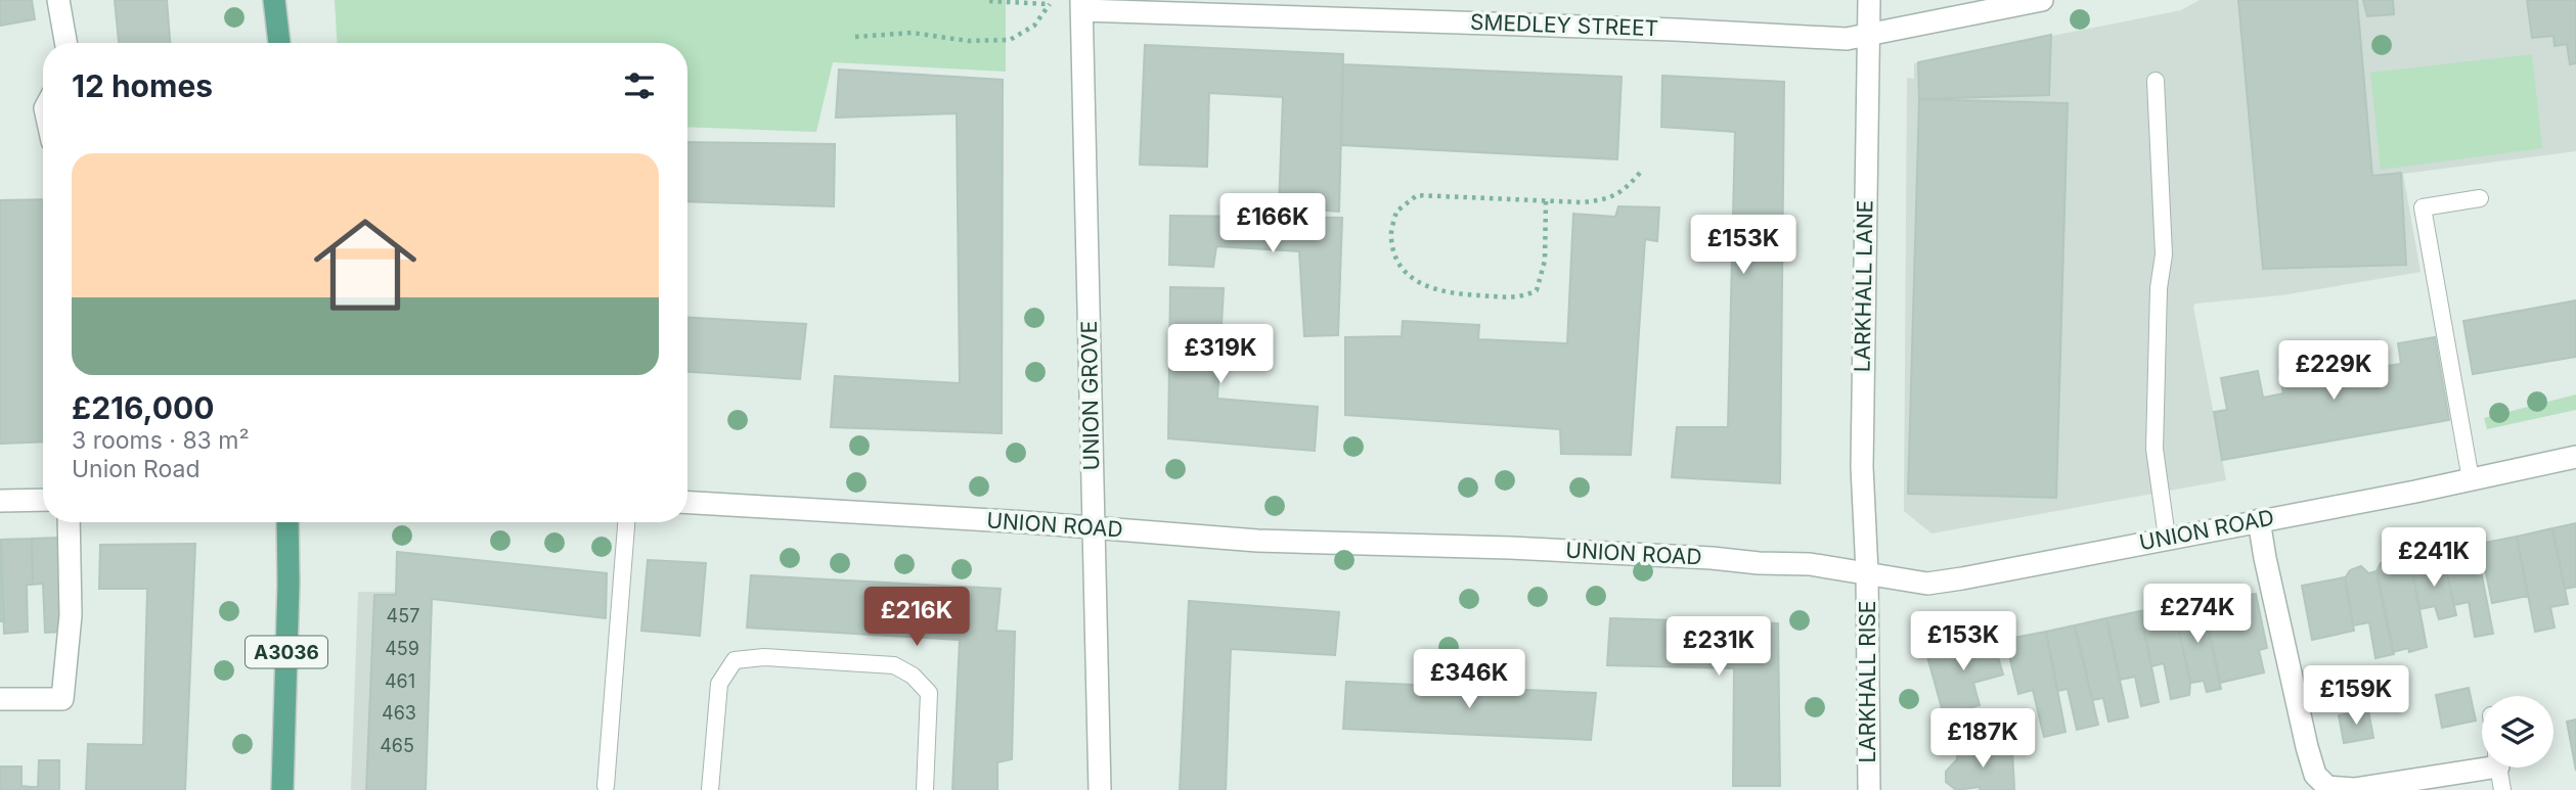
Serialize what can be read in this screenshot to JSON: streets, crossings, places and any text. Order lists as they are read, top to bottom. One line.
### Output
{"streets":{"main road":["A3036"],"street":["SMEDLEY STREET","LARKHALL LANE","UNION GROVE","UNION ROAD","LARKHALL RISE"]},"crossings":[["SMEDLEY STREET","LARKHALL LANE"],["SMEDLEY STREET","UNION GROVE"],["LARKHALL LANE","UNION ROAD"],["LARKHALL LANE","LARKHALL RISE"],["UNION GROVE","UNION ROAD"],["UNION ROAD","LARKHALL RISE"]],"house_numbers":["457","459","461","463","465"],"page":{"heading":"12 homes","list":[{"name":"£216,000","note":"3 rooms · 83 m² · Union Road"}],"price":["£166K","£153K","£319K","£229K","£241K","£274K","£216K","£153K","£231K","£346K","£159K","£187K"]}}
